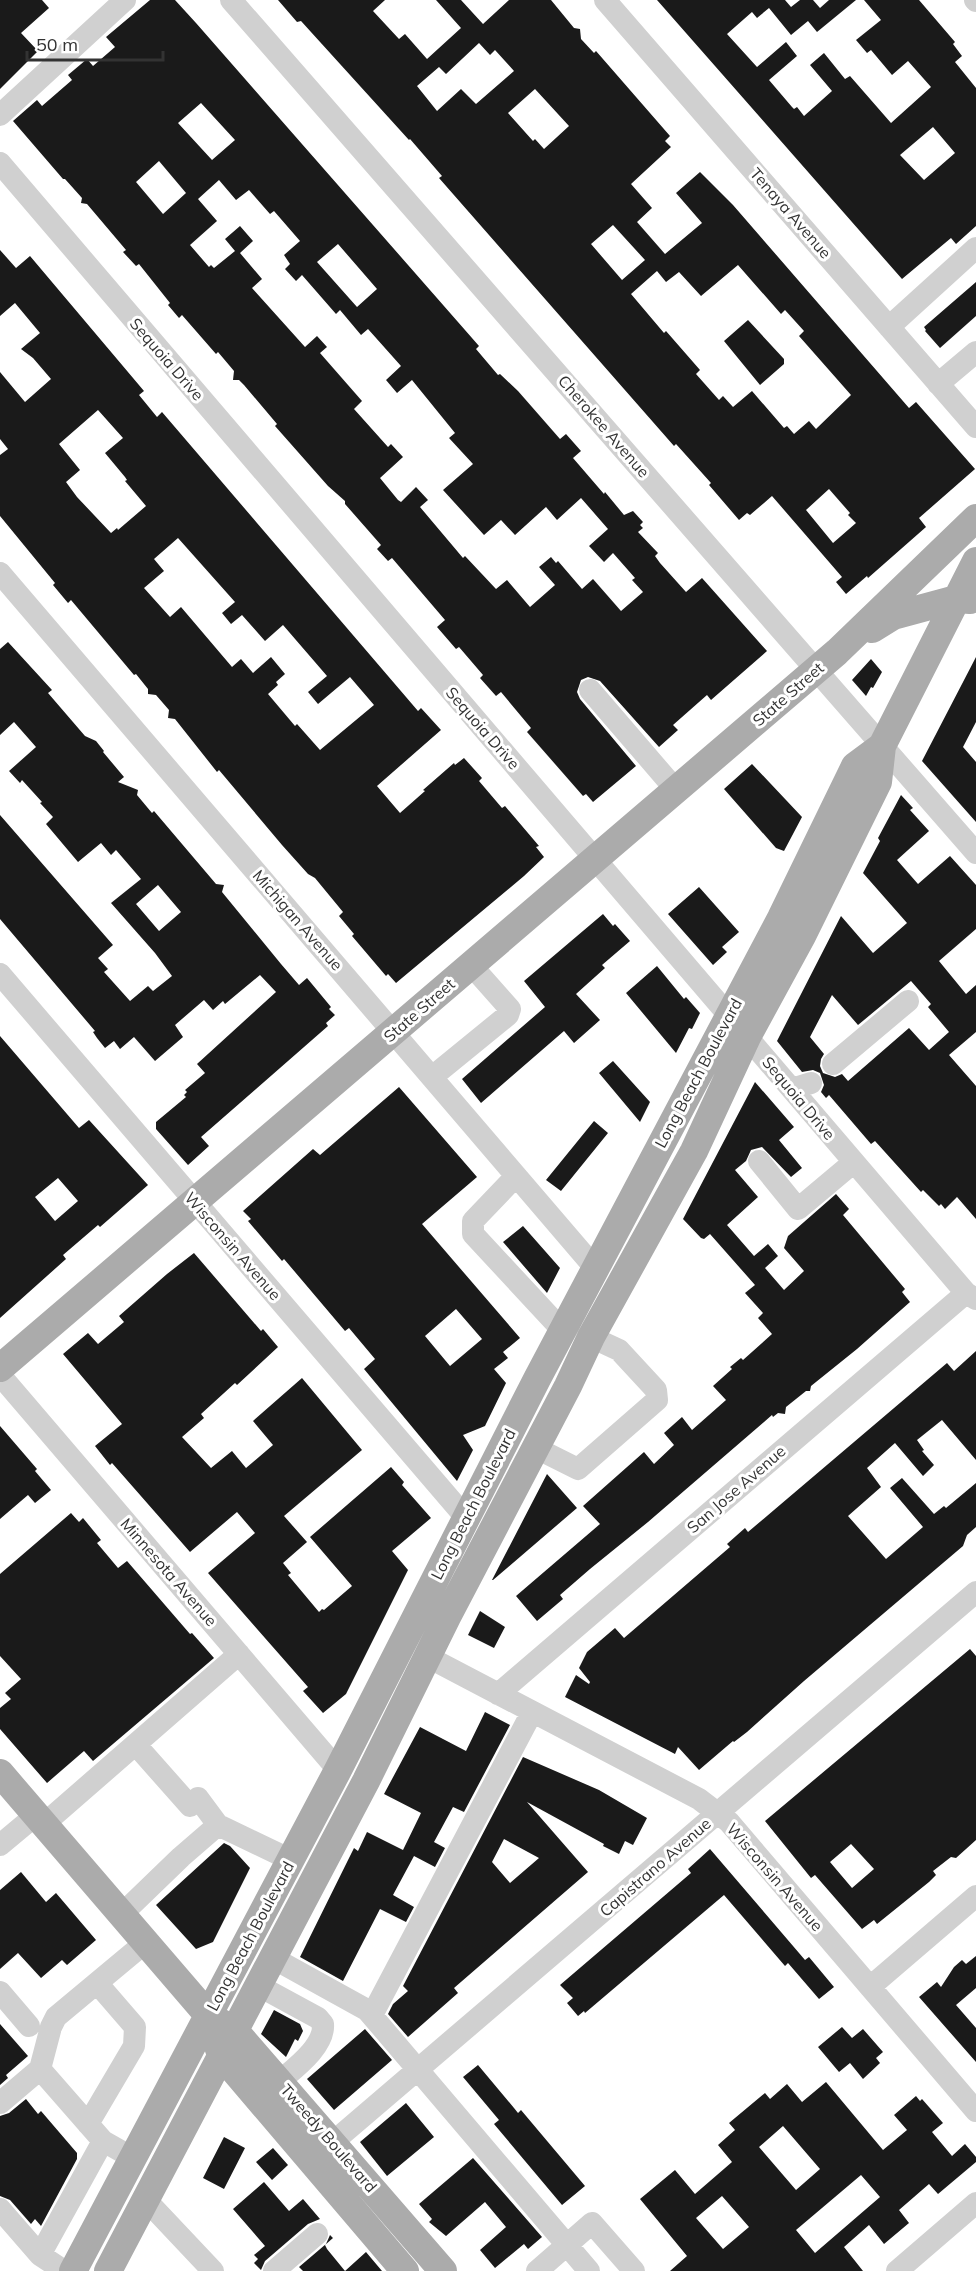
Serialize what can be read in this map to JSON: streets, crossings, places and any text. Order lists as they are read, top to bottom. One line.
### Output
{"streets":{"main road":["State Street","Long Beach Boulevard","Tweedy Boulevard"],"street":["Tenaya Avenue","Sequoia Drive","Cherokee Avenue","Michigan Avenue","Wisconsin Avenue","San Jose Avenue","Minnesota Avenue","Capistrano Avenue"]},"crossings":[["Sequoia Drive","State Street"],["Sequoia Drive","Long Beach Boulevard"],["Sequoia Drive","San Jose Avenue"],["Cherokee Avenue","State Street"],["Cherokee Avenue","Long Beach Boulevard"],["State Street","Michigan Avenue"],["State Street","Long Beach Boulevard"],["State Street","Wisconsin Avenue"],["Michigan Avenue","Long Beach Boulevard"],["Long Beach Boulevard","Wisconsin Avenue"],["Long Beach Boulevard","Minnesota Avenue"],["Long Beach Boulevard","Tweedy Boulevard"],["Wisconsin Avenue","San Jose Avenue"],["Wisconsin Avenue","Capistrano Avenue"],["Capistrano Avenue","Tweedy Boulevard"]],"scale_bar":"50 m"}
